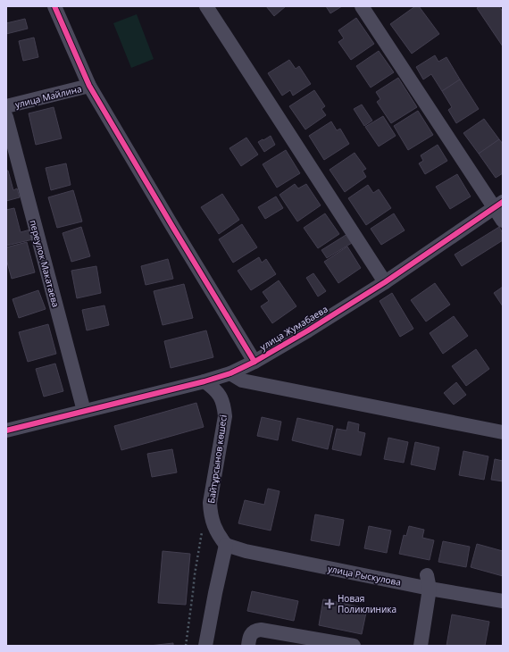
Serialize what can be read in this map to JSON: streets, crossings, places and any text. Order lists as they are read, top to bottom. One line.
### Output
{"streets":{"street":["улица Майлина","переулок Макатаева","улица Жумабаева","Байтұрсынов көшесі","улица Рыскулова"]},"crossings":[["переулок Макатаева","улица Жумабаева"],["улица Жумабаева","Байтұрсынов көшесі"],["Байтұрсынов көшесі","улица Рыскулова"]],"places":{"health":["Новая Поликлиника"]}}
